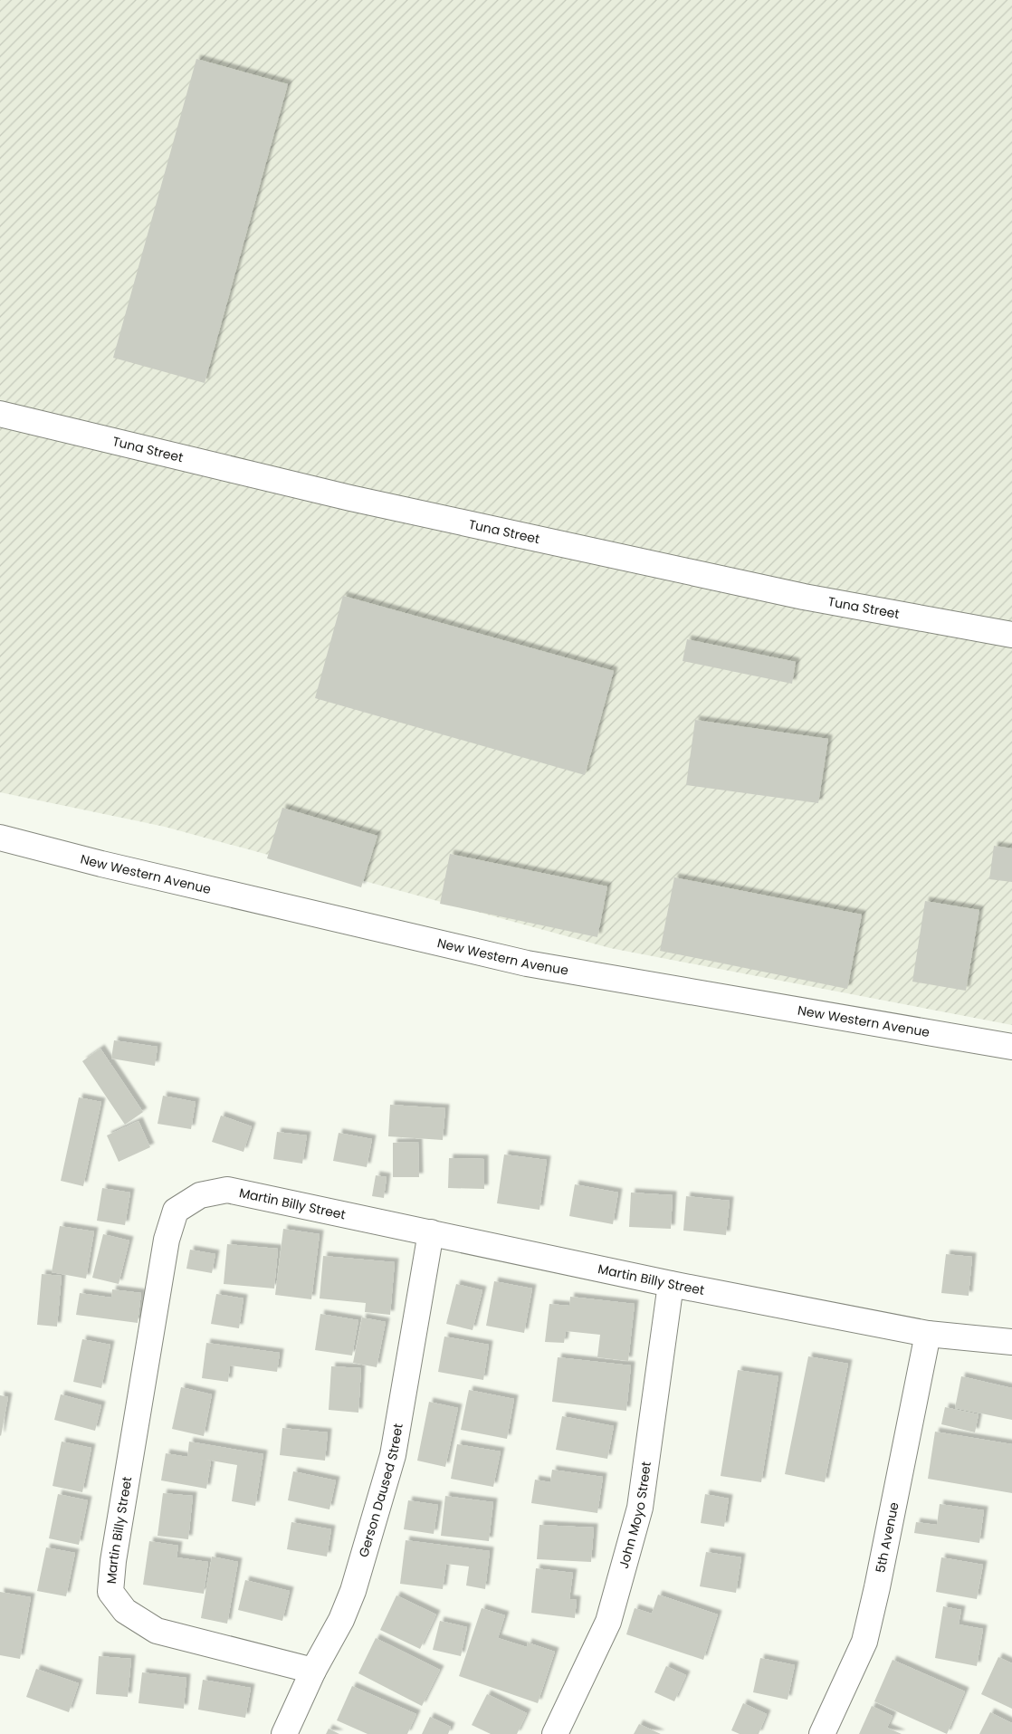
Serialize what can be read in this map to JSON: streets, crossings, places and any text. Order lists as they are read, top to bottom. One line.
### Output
{"streets":{"street":["Tuna Street","New Western Avenue","Martin Billy Street","Gerson Daused Street","John Moyo Street","5th Avenue"]},"crossings":[["Martin Billy Street","Gerson Daused Street"],["Martin Billy Street","John Moyo Street"],["Martin Billy Street","5th Avenue"]]}
